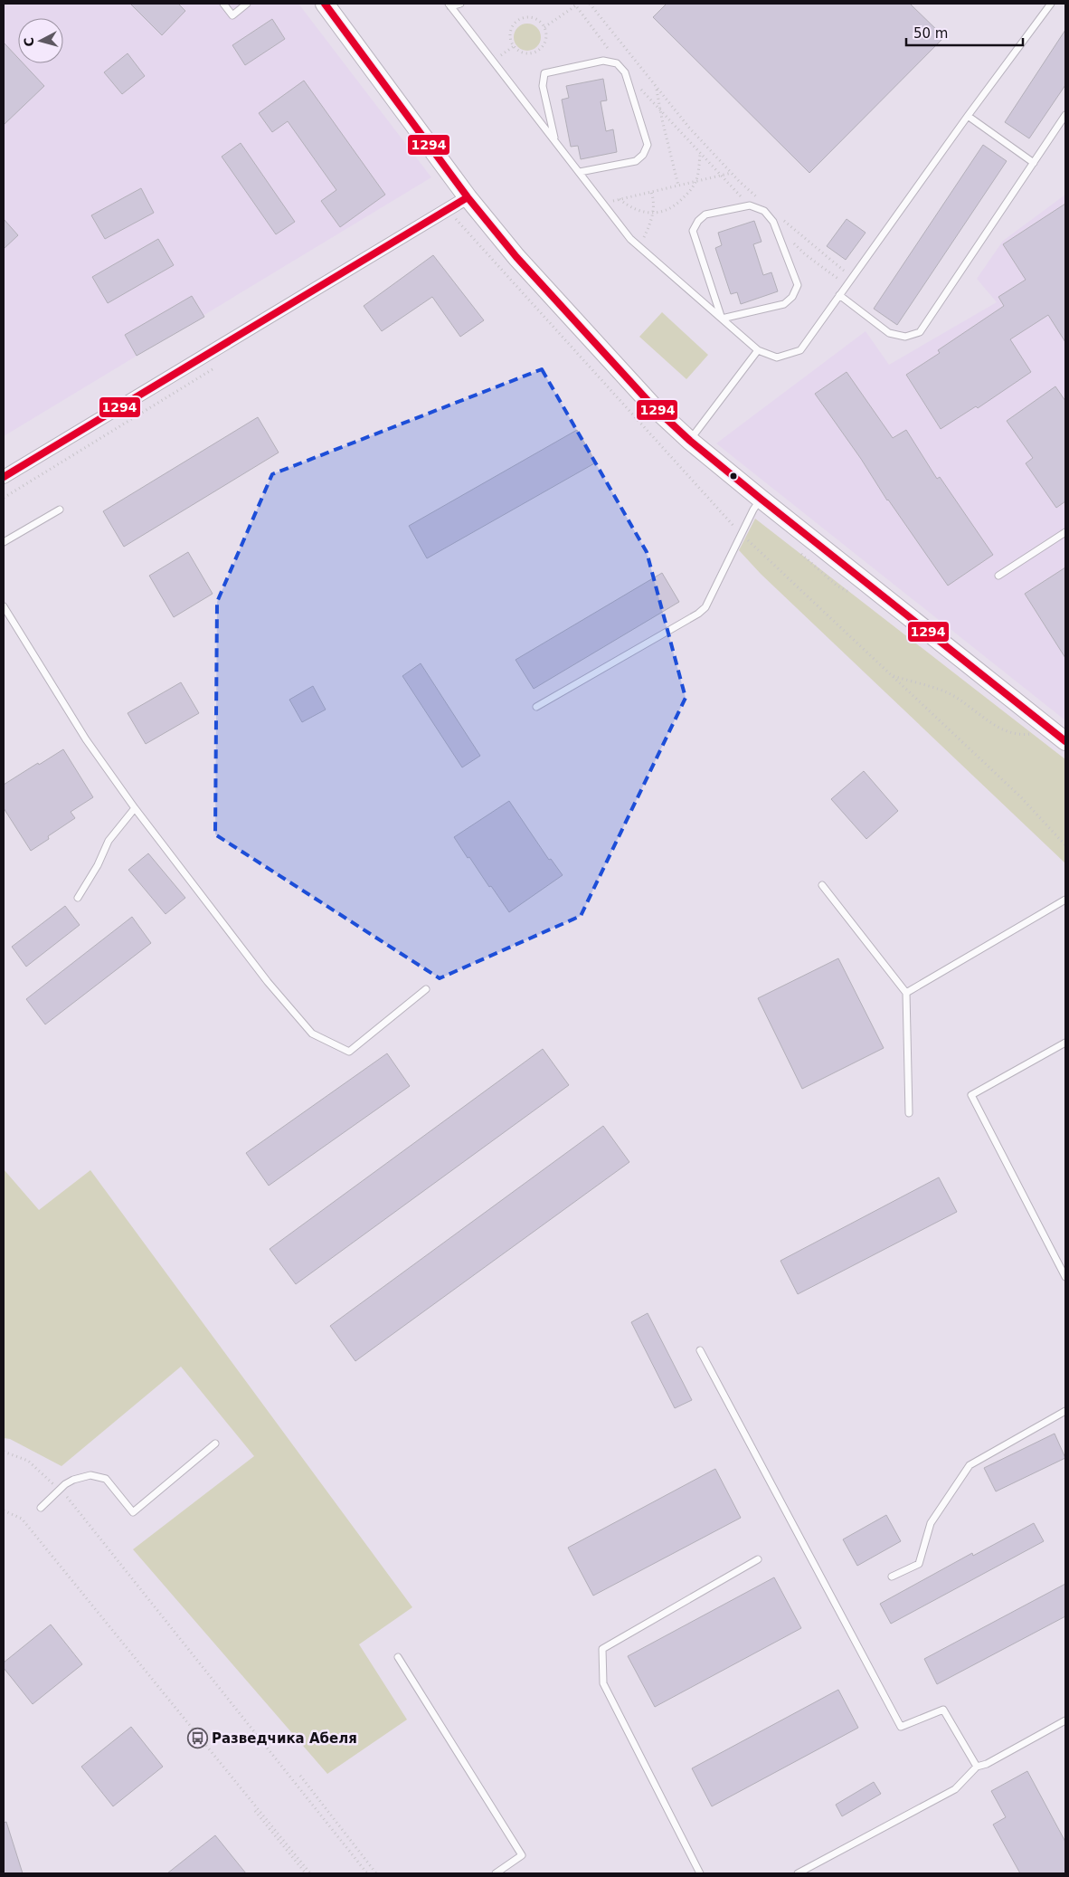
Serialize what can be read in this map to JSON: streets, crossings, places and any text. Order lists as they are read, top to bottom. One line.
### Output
{"places":{"bus stop":["Разведчика Абеля"]},"lines":["transit line 1294"],"scale_bar":"50 m","north":"left"}
